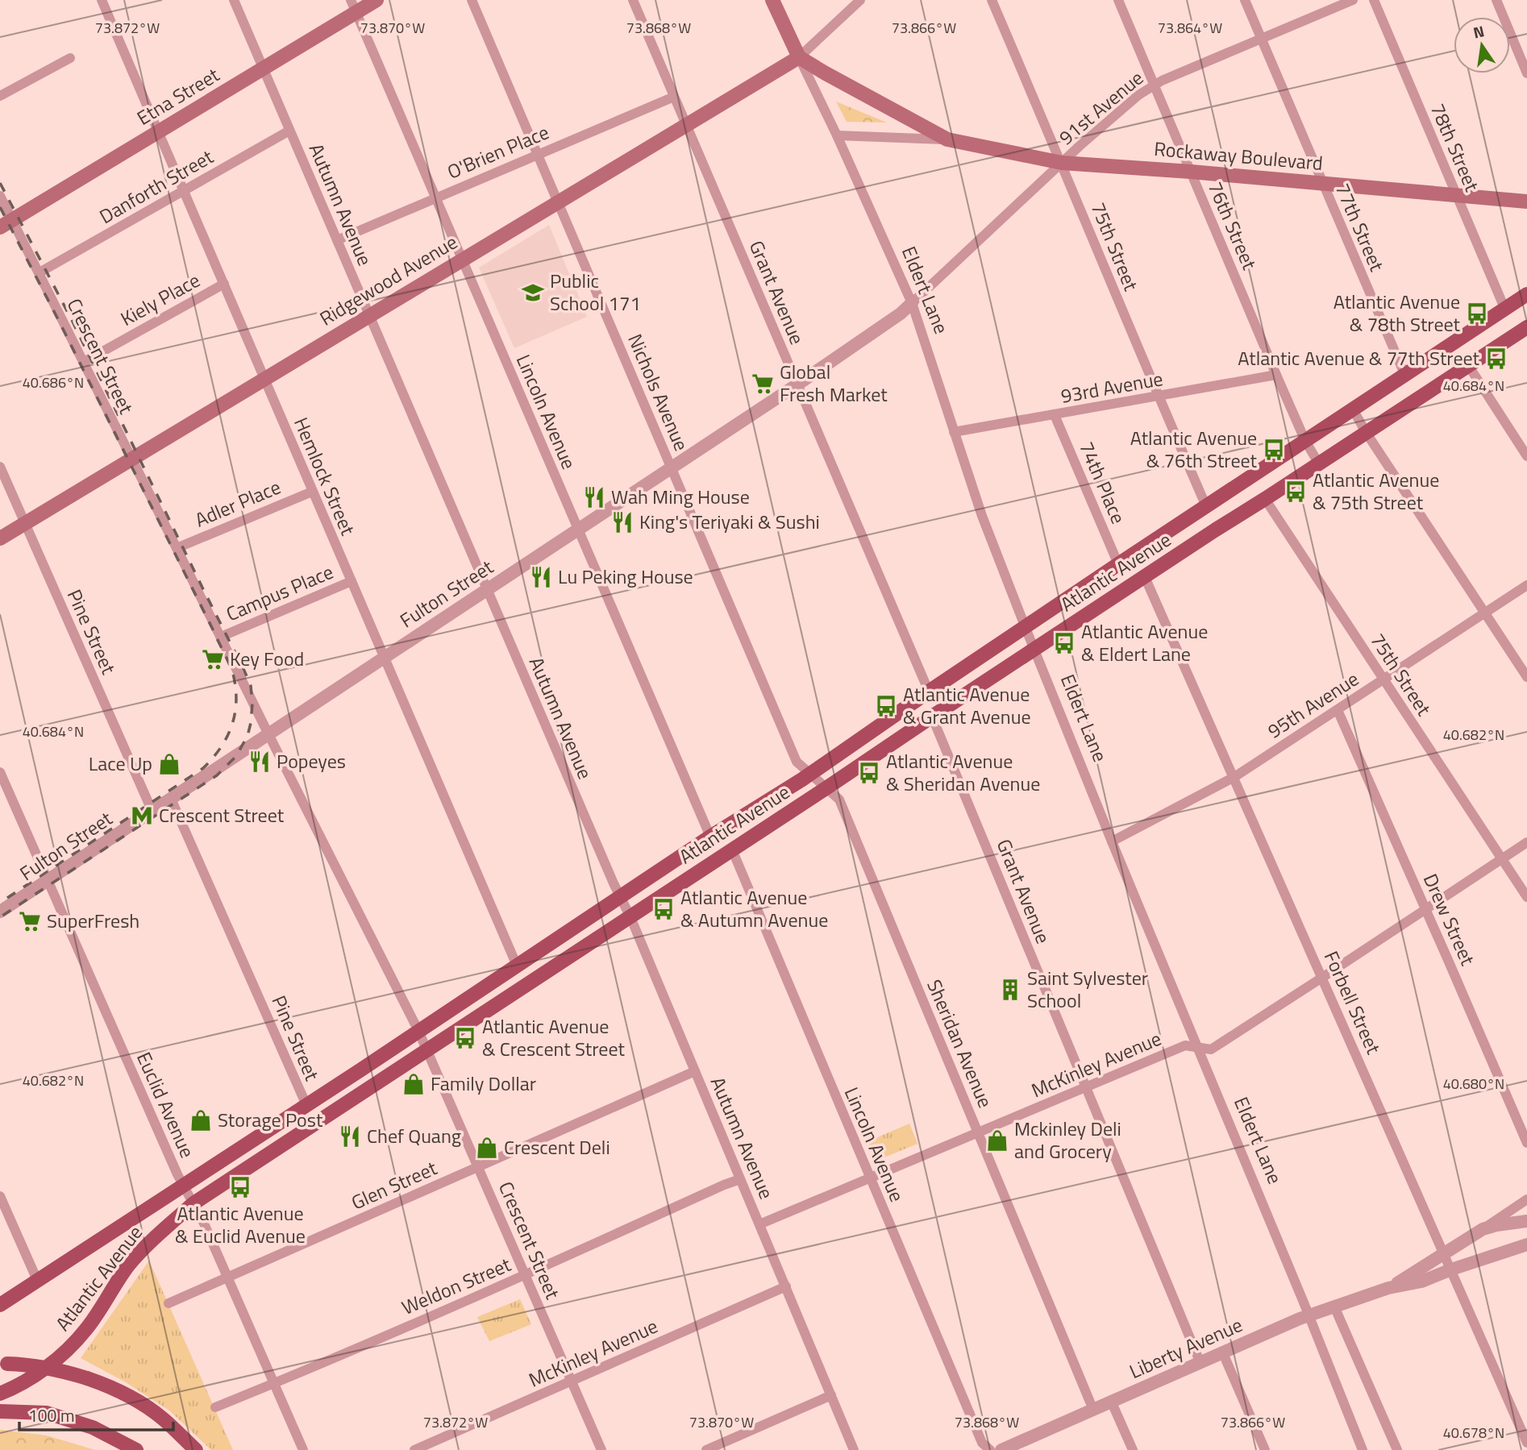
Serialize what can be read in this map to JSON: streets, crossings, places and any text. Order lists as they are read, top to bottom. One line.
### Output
{"streets":{"main road":["Etna Street","Rockaway Boulevard","Ridgewood Avenue","Eldert Lane","Atlantic Avenue"],"street":["91st Avenue","78th Street","O'Brien Place","Danforth Street","Autumn Avenue","76th Street","77th Street","75th Street","Grant Avenue","Kiely Place","Crescent Street","93rd Avenue","Nichols Avenue","Lincoln Avenue","Hemlock Street","74th Place","Adler Place","Campus Place","Fulton Street","Pine Street","95th Avenue","Drew Street","Forbell Street","Sheridan Avenue","McKinley Avenue","Euclid Avenue","Glen Street","Weldon Street","Liberty Avenue"]},"crossings":[["Etna Street","Autumn Avenue"],["Etna Street","Crescent Street"],["Etna Street","Lincoln Avenue"],["Etna Street","Hemlock Street"],["91st Avenue","Rockaway Boulevard"],["91st Avenue","76th Street"],["91st Avenue","77th Street"],["91st Avenue","75th Street"],["91st Avenue","Eldert Lane"],["91st Avenue","Fulton Street"],["78th Street","Rockaway Boulevard"],["78th Street","Atlantic Avenue"],["O'Brien Place","Autumn Avenue"],["O'Brien Place","Grant Avenue"],["O'Brien Place","Nichols Avenue"],["O'Brien Place","Lincoln Avenue"],["Rockaway Boulevard","76th Street"],["Rockaway Boulevard","77th Street"],["Rockaway Boulevard","75th Street"],["Rockaway Boulevard","Ridgewood Avenue"],["Rockaway Boulevard","Eldert Lane"],["Danforth Street","Autumn Avenue"],["Danforth Street","Crescent Street"],["Danforth Street","Hemlock Street"],["Autumn Avenue","Ridgewood Avenue"],["Autumn Avenue","Atlantic Avenue"],["Autumn Avenue","Fulton Street"],["Autumn Avenue","McKinley Avenue"],["Autumn Avenue","Glen Street"],["Autumn Avenue","Weldon Street"],["76th Street","93rd Avenue"],["76th Street","Atlantic Avenue"],["77th Street","Atlantic Avenue"],["75th Street","93rd Avenue"],["75th Street","Atlantic Avenue"],["75th Street","95th Avenue"],["75th Street","McKinley Avenue"],["Ridgewood Avenue","Eldert Lane"],["Ridgewood Avenue","Grant Avenue"],["Ridgewood Avenue","Crescent Street"],["Ridgewood Avenue","Nichols Avenue"],["Ridgewood Avenue","Lincoln Avenue"],["Ridgewood Avenue","Hemlock Street"],["Ridgewood Avenue","Pine Street"],["Eldert Lane","93rd Avenue"],["Eldert Lane","Atlantic Avenue"],["Eldert Lane","Fulton Street"],["Eldert Lane","95th Avenue"],["Eldert Lane","McKinley Avenue"],["Eldert Lane","Liberty Avenue"],["Grant Avenue","Atlantic Avenue"],["Grant Avenue","Fulton Street"],["Grant Avenue","McKinley Avenue"],["Grant Avenue","Liberty Avenue"],["Kiely Place","Crescent Street"],["Kiely Place","Hemlock Street"],["Crescent Street","Adler Place"],["Crescent Street","Atlantic Avenue"],["Crescent Street","Campus Place"],["Crescent Street","Fulton Street"],["Crescent Street","McKinley Avenue"],["Crescent Street","Glen Street"],["Crescent Street","Weldon Street"],["93rd Avenue","74th Place"],["Nichols Avenue","Atlantic Avenue"],["Nichols Avenue","Fulton Street"],["Nichols Avenue","Sheridan Avenue"],["Lincoln Avenue","Atlantic Avenue"],["Lincoln Avenue","Fulton Street"],["Lincoln Avenue","McKinley Avenue"],["Hemlock Street","Adler Place"],["Hemlock Street","Atlantic Avenue"],["Hemlock Street","Campus Place"],["Hemlock Street","Fulton Street"],["74th Place","Atlantic Avenue"],["Atlantic Avenue","Pine Street"],["Atlantic Avenue","Forbell Street"],["Atlantic Avenue","Sheridan Avenue"],["Atlantic Avenue","Euclid Avenue"],["Fulton Street","Pine Street"],["Fulton Street","Euclid Avenue"],["95th Avenue","Drew Street"],["95th Avenue","Forbell Street"],["Drew Street","McKinley Avenue"],["Forbell Street","McKinley Avenue"],["Forbell Street","Liberty Avenue"],["Sheridan Avenue","McKinley Avenue"],["Sheridan Avenue","Liberty Avenue"],["Euclid Avenue","Glen Street"],["Euclid Avenue","Weldon Street"]],"places":{"school or university":["Public School 171"],"bus stop":["Atlantic Avenue & 78th Street","Atlantic Avenue & 77th Street","Atlantic Avenue & 76th Street","Atlantic Avenue & 75th Street","Atlantic Avenue & Eldert Lane","Atlantic Avenue & Grant Avenue","Atlantic Avenue & Sheridan Avenue","Atlantic Avenue & Autumn Avenue","Atlantic Avenue & Crescent Street","Atlantic Avenue & Euclid Avenue"],"supermarket":["Global Fresh Market","Key Food","SuperFresh"],"restaurant":["Wah Ming House","King's Teriyaki & Sushi","Lu Peking House","Popeyes","Chef Quang"],"shop":["Lace Up","Family Dollar","Storage Post","Mckinley Deli and Grocery","Crescent Deli"],"metro station":["Crescent Street"],"building":["Saint Sylvester School"]},"scale_bar":"100 m","north":"top","coordinates":["73.872°W","73.870°W","73.868°W","73.866°W","73.864°W","40.686°N","40.684°N","40.682°N","40.680°N","40.678°N"]}
